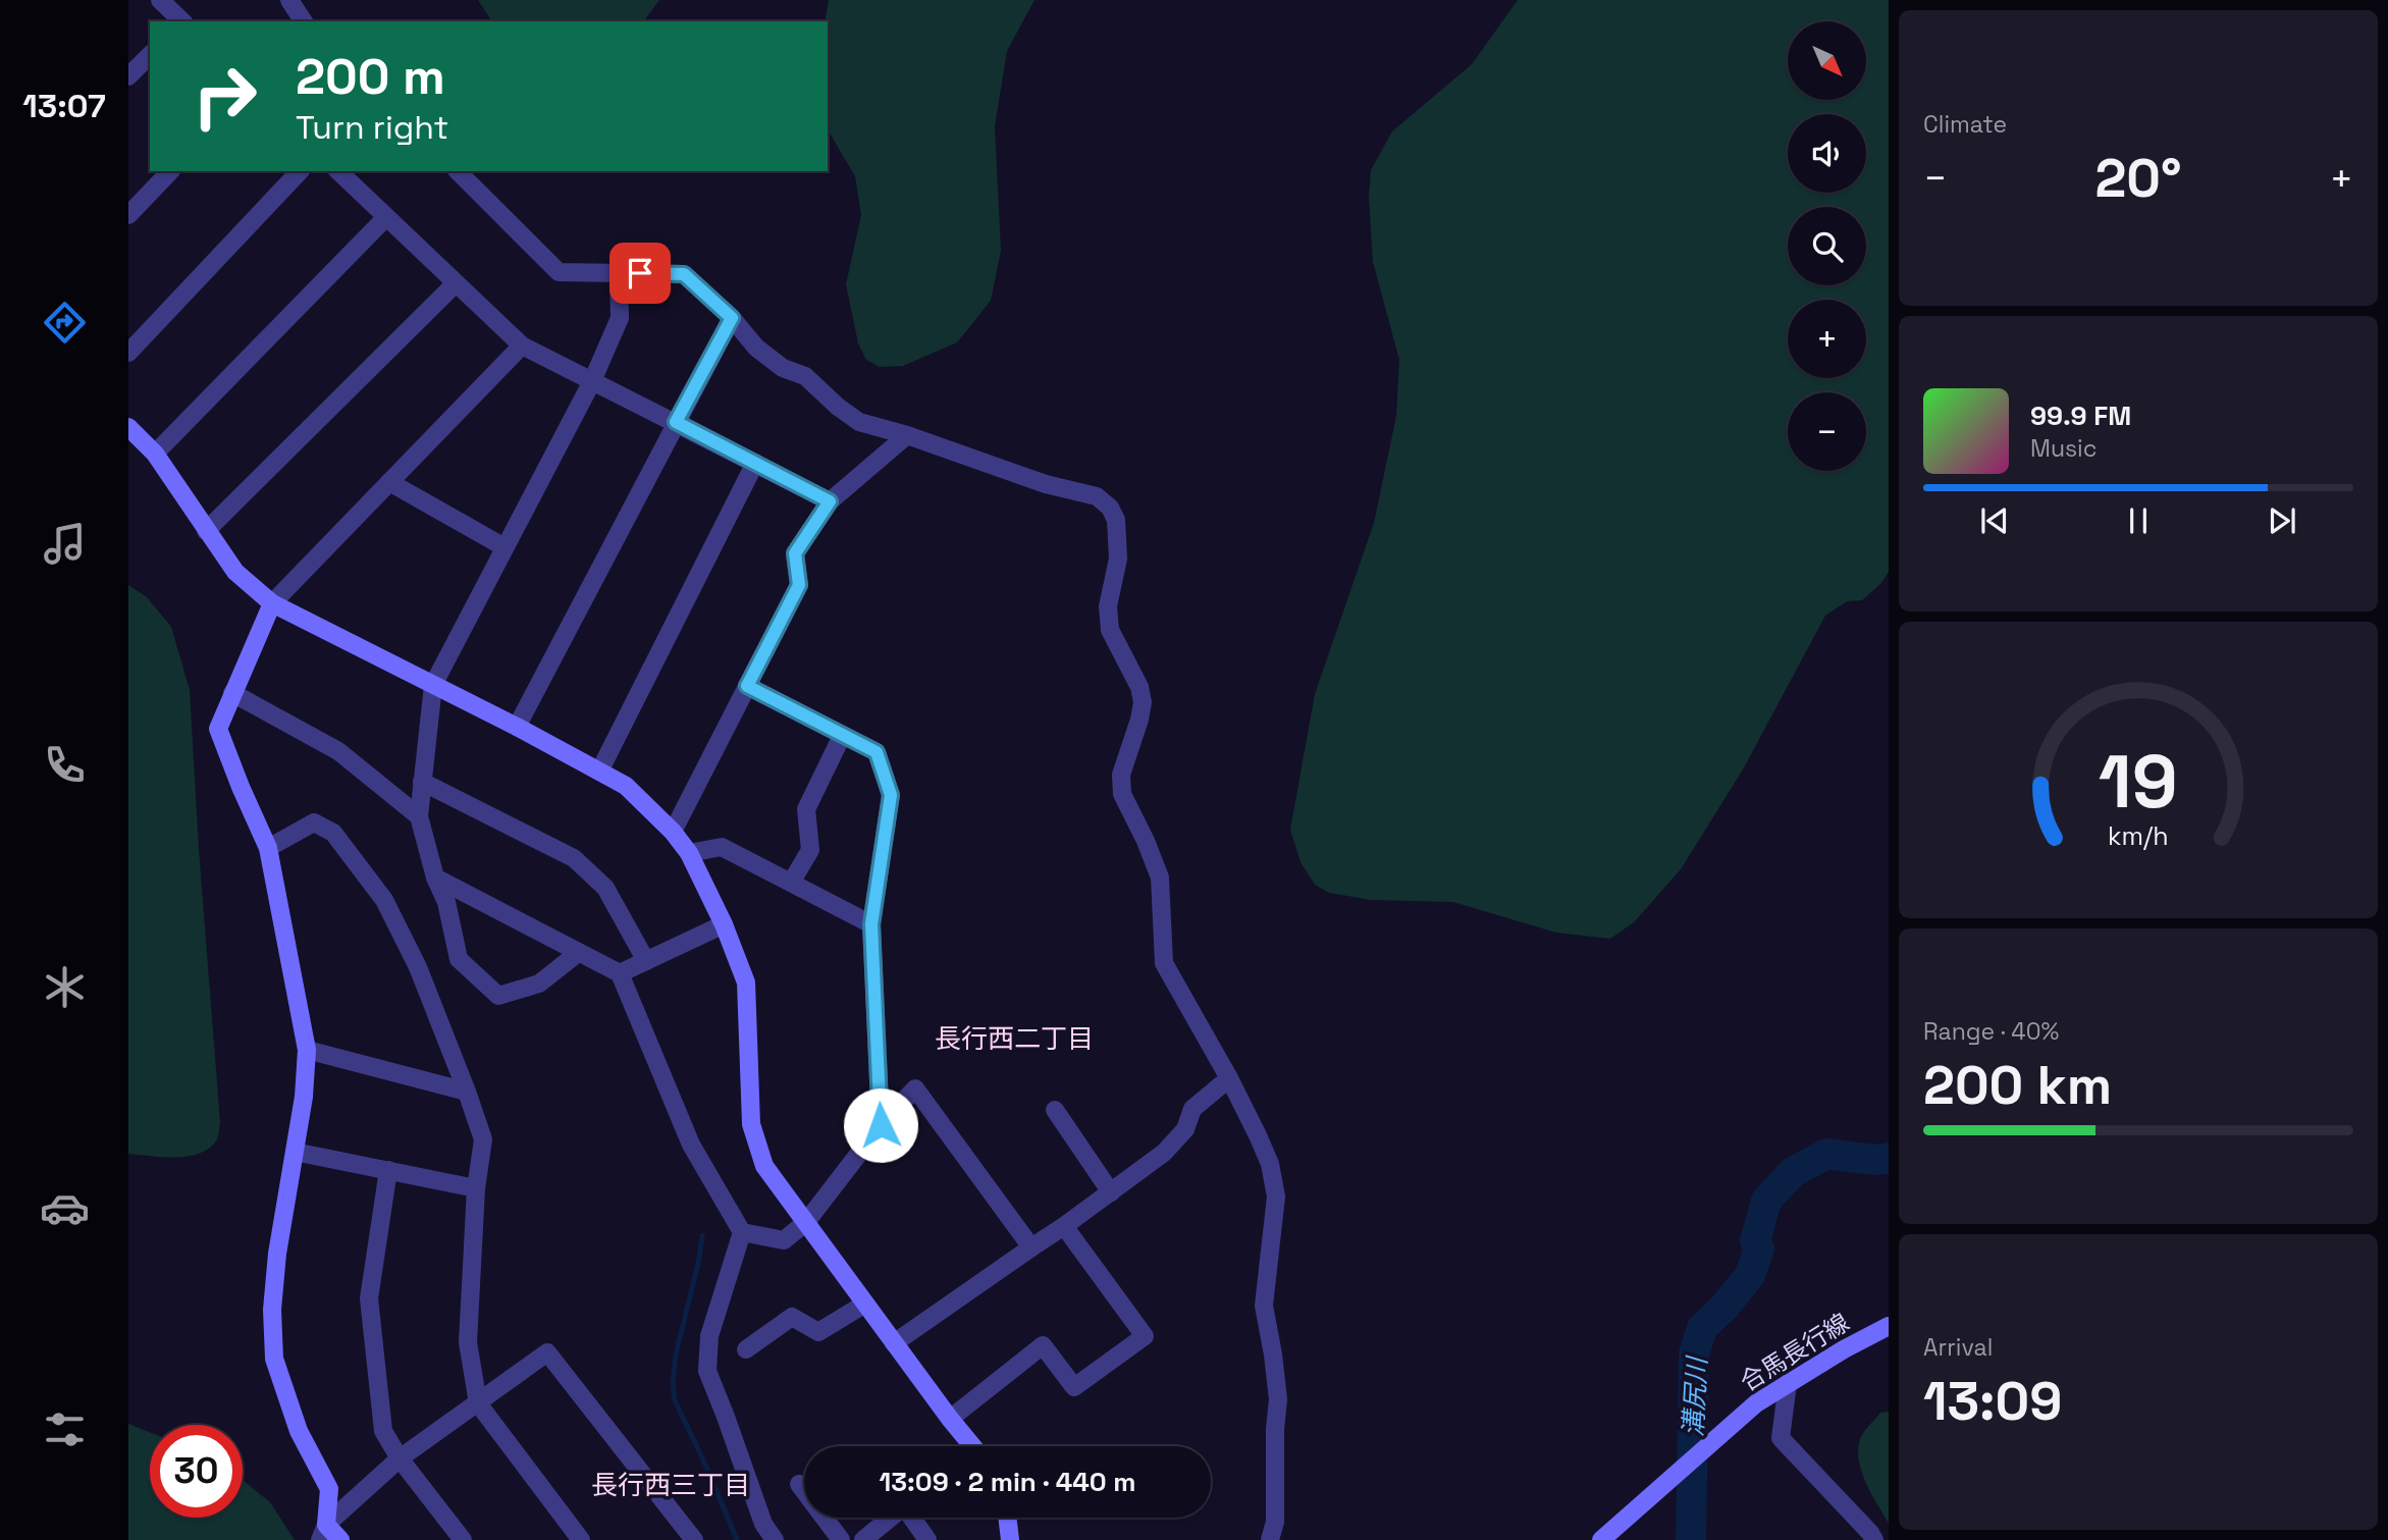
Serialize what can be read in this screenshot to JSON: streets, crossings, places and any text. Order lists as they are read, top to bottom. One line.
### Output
{"streets":{"street":["合馬長行線"]},"districts":["長行西二丁目","長行西三丁目"],"water":["溝尻川"],"north":"bottom right","page":{"tabs":"13:07","tile":["Climate",["Range · 40%","200 km"],["Arrival","13:09"]],"map_buttons":["+","−"],"turn":["200 m","Turn right"],"heat":["−","20°","+"],"song":["99.9 FM","Music"],"limit":"30","trip":"13:09 · 2 min · 440 m","gauge":["19","km/h"]}}
